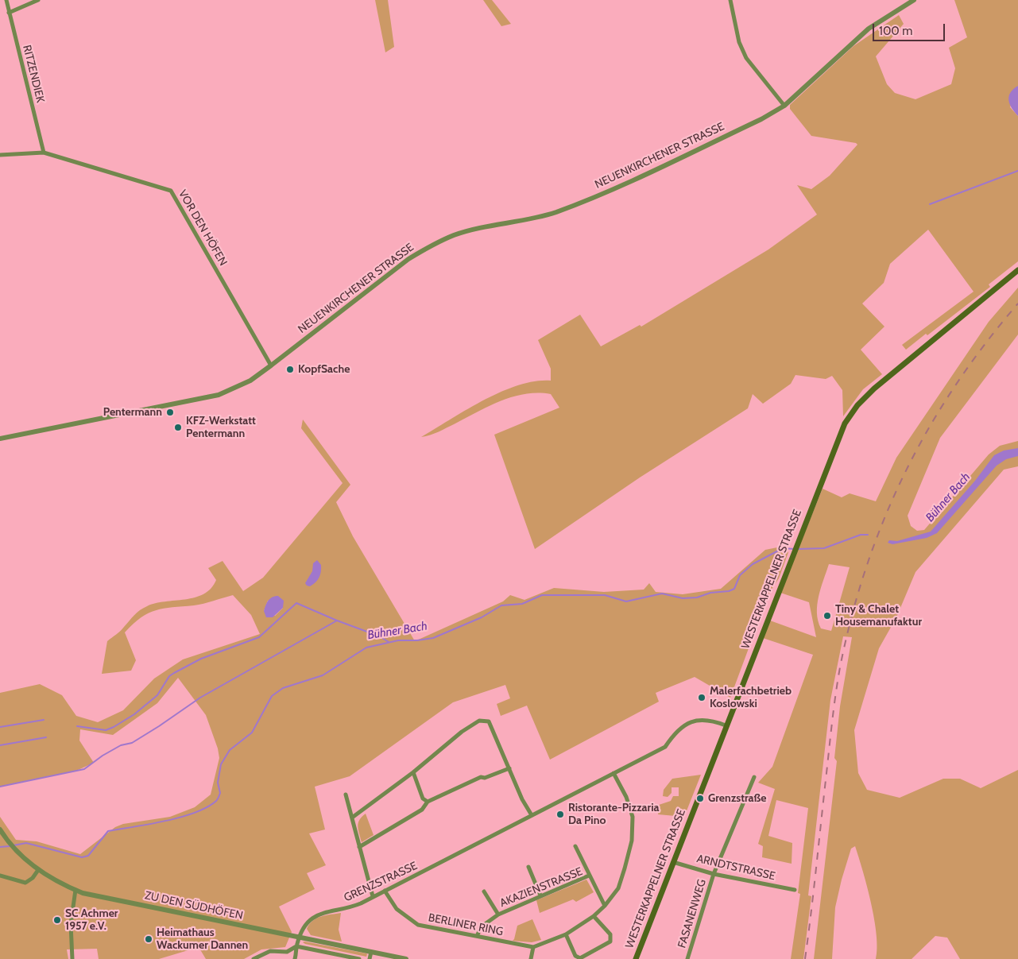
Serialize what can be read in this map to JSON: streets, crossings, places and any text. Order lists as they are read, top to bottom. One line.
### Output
{"streets":{"main road":["WESTERKAPPELNER STRASSE"],"street":["RITZENDIEK","NEUENKIRCHENER STRASSE","VOR DEN HÖFEN","ARNDTSTRASSE","GRENZSTRASSE","AKAZIENSTRASSE","ZU DEN SÜDHÖFEN","FASANENWEG","BERLINER RING"]},"crossings":[["RITZENDIEK","VOR DEN HÖFEN"],["NEUENKIRCHENER STRASSE","VOR DEN HÖFEN"],["WESTERKAPPELNER STRASSE","ARNDTSTRASSE"],["WESTERKAPPELNER STRASSE","GRENZSTRASSE"],["ARNDTSTRASSE","FASANENWEG"],["GRENZSTRASSE","ZU DEN SÜDHÖFEN"],["GRENZSTRASSE","BERLINER RING"],["AKAZIENSTRASSE","BERLINER RING"]],"water":["Bühner Bach"],"places":["KopfSache","Pentermann","KFZ-Werkstatt Pentermann","Tiny & Chalet Housemanufaktur","Malerfachbetrieb Koslowski","Grenzstraße","Ristorante-Pizzaria Da Pino","SC Achmer 1957 e.V.","Heimathaus Wackumer Dannen"],"scale_bar":"100 m"}
